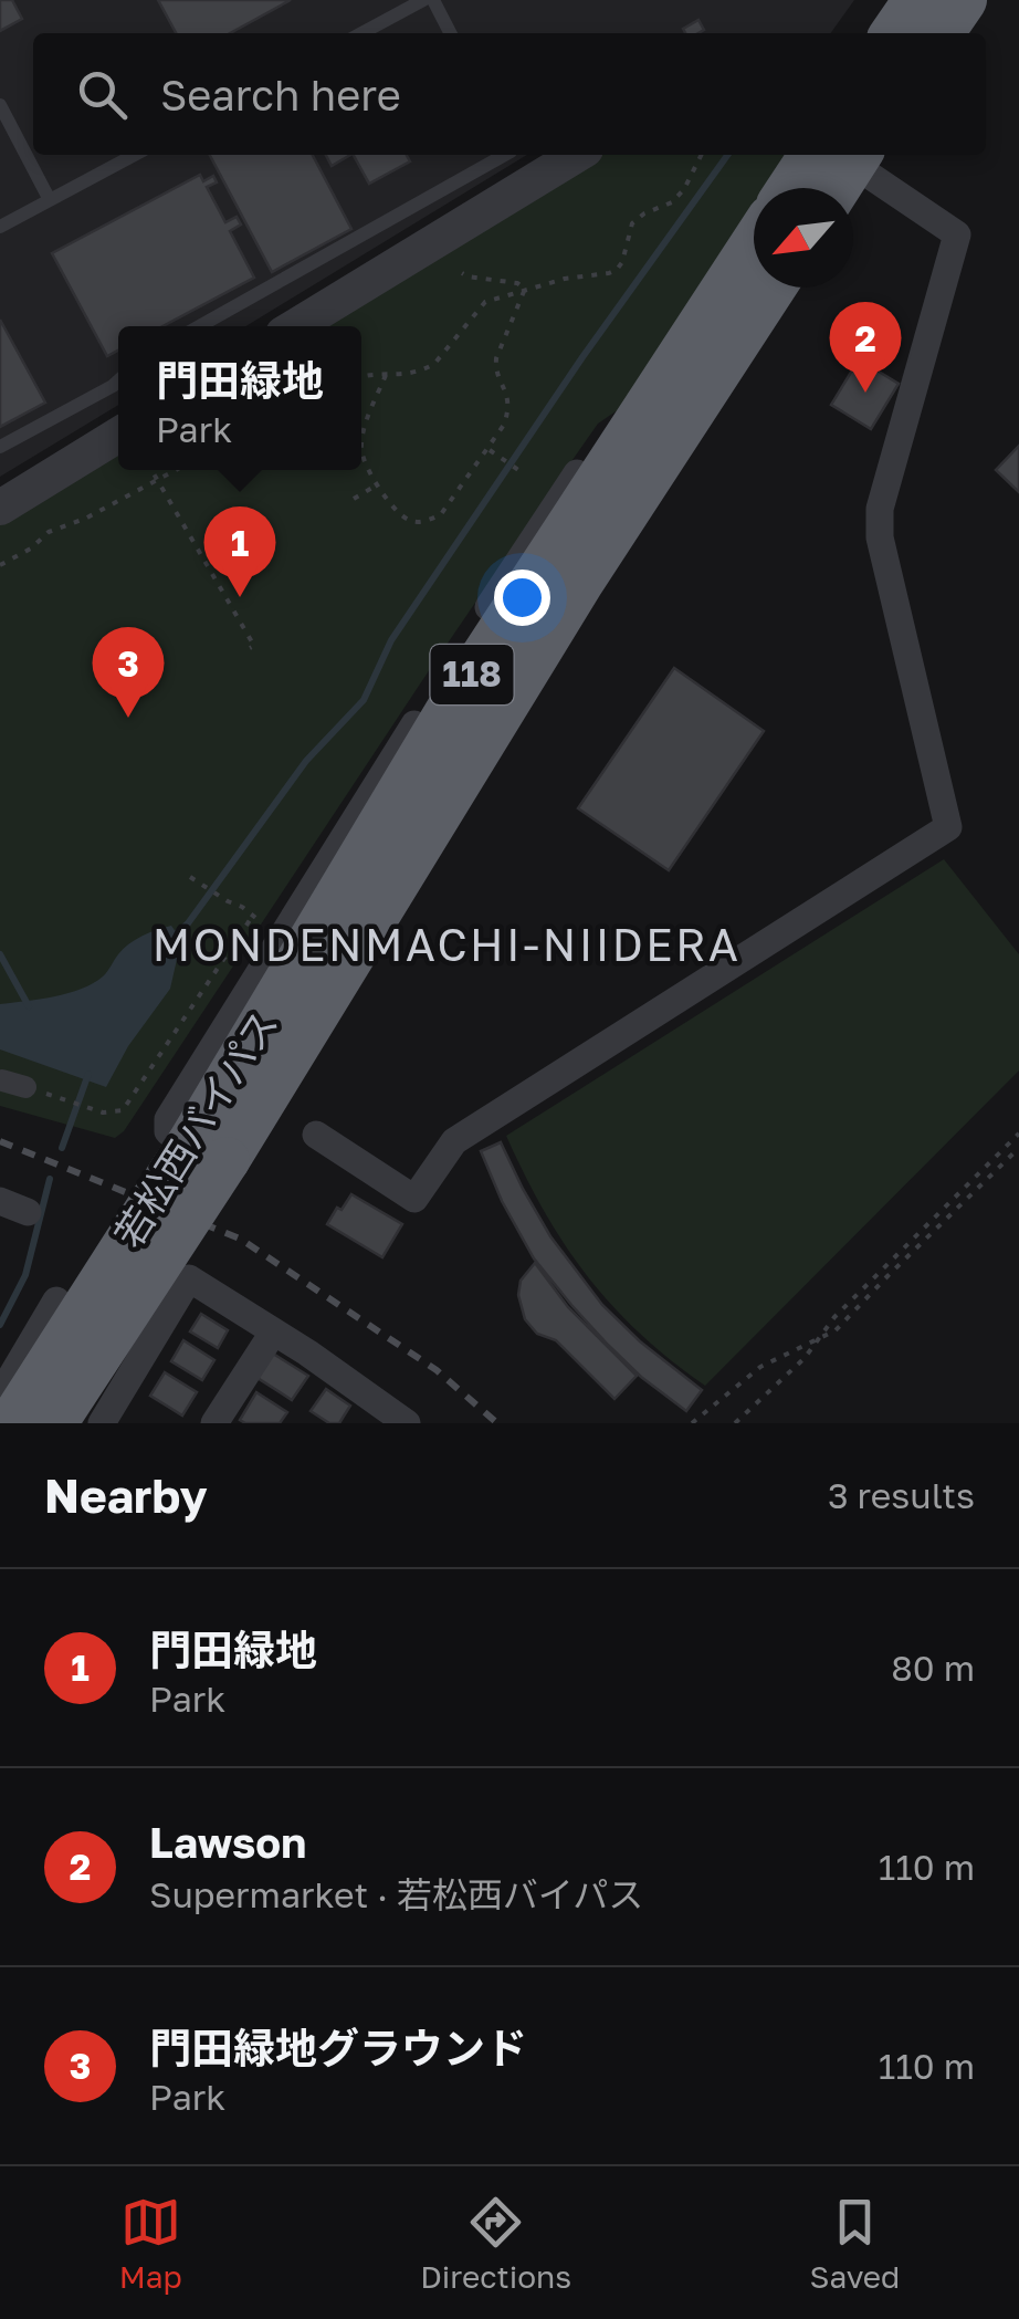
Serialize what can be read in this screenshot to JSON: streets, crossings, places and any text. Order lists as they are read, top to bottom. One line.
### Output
{"streets":{"highway":["118","若松西バイパス"]},"districts":["MONDENMACHI-NIIDERA"],"north":"bottom left","page":{"search":"Search here","pins":["2","1","3"],"popup":["門田緑地","Park"],"heading":["Nearby","3 results"],"list":[{"mark":"1","name":"門田緑地","note":"Park","value":"80 m"},{"mark":"2","name":"Lawson","note":"Supermarket · 若松西バイパス","value":"110 m"},{"mark":"3","name":"門田緑地グラウンド","note":"Park","value":"110 m"}],"nav":["Map","Directions","Saved"]}}
